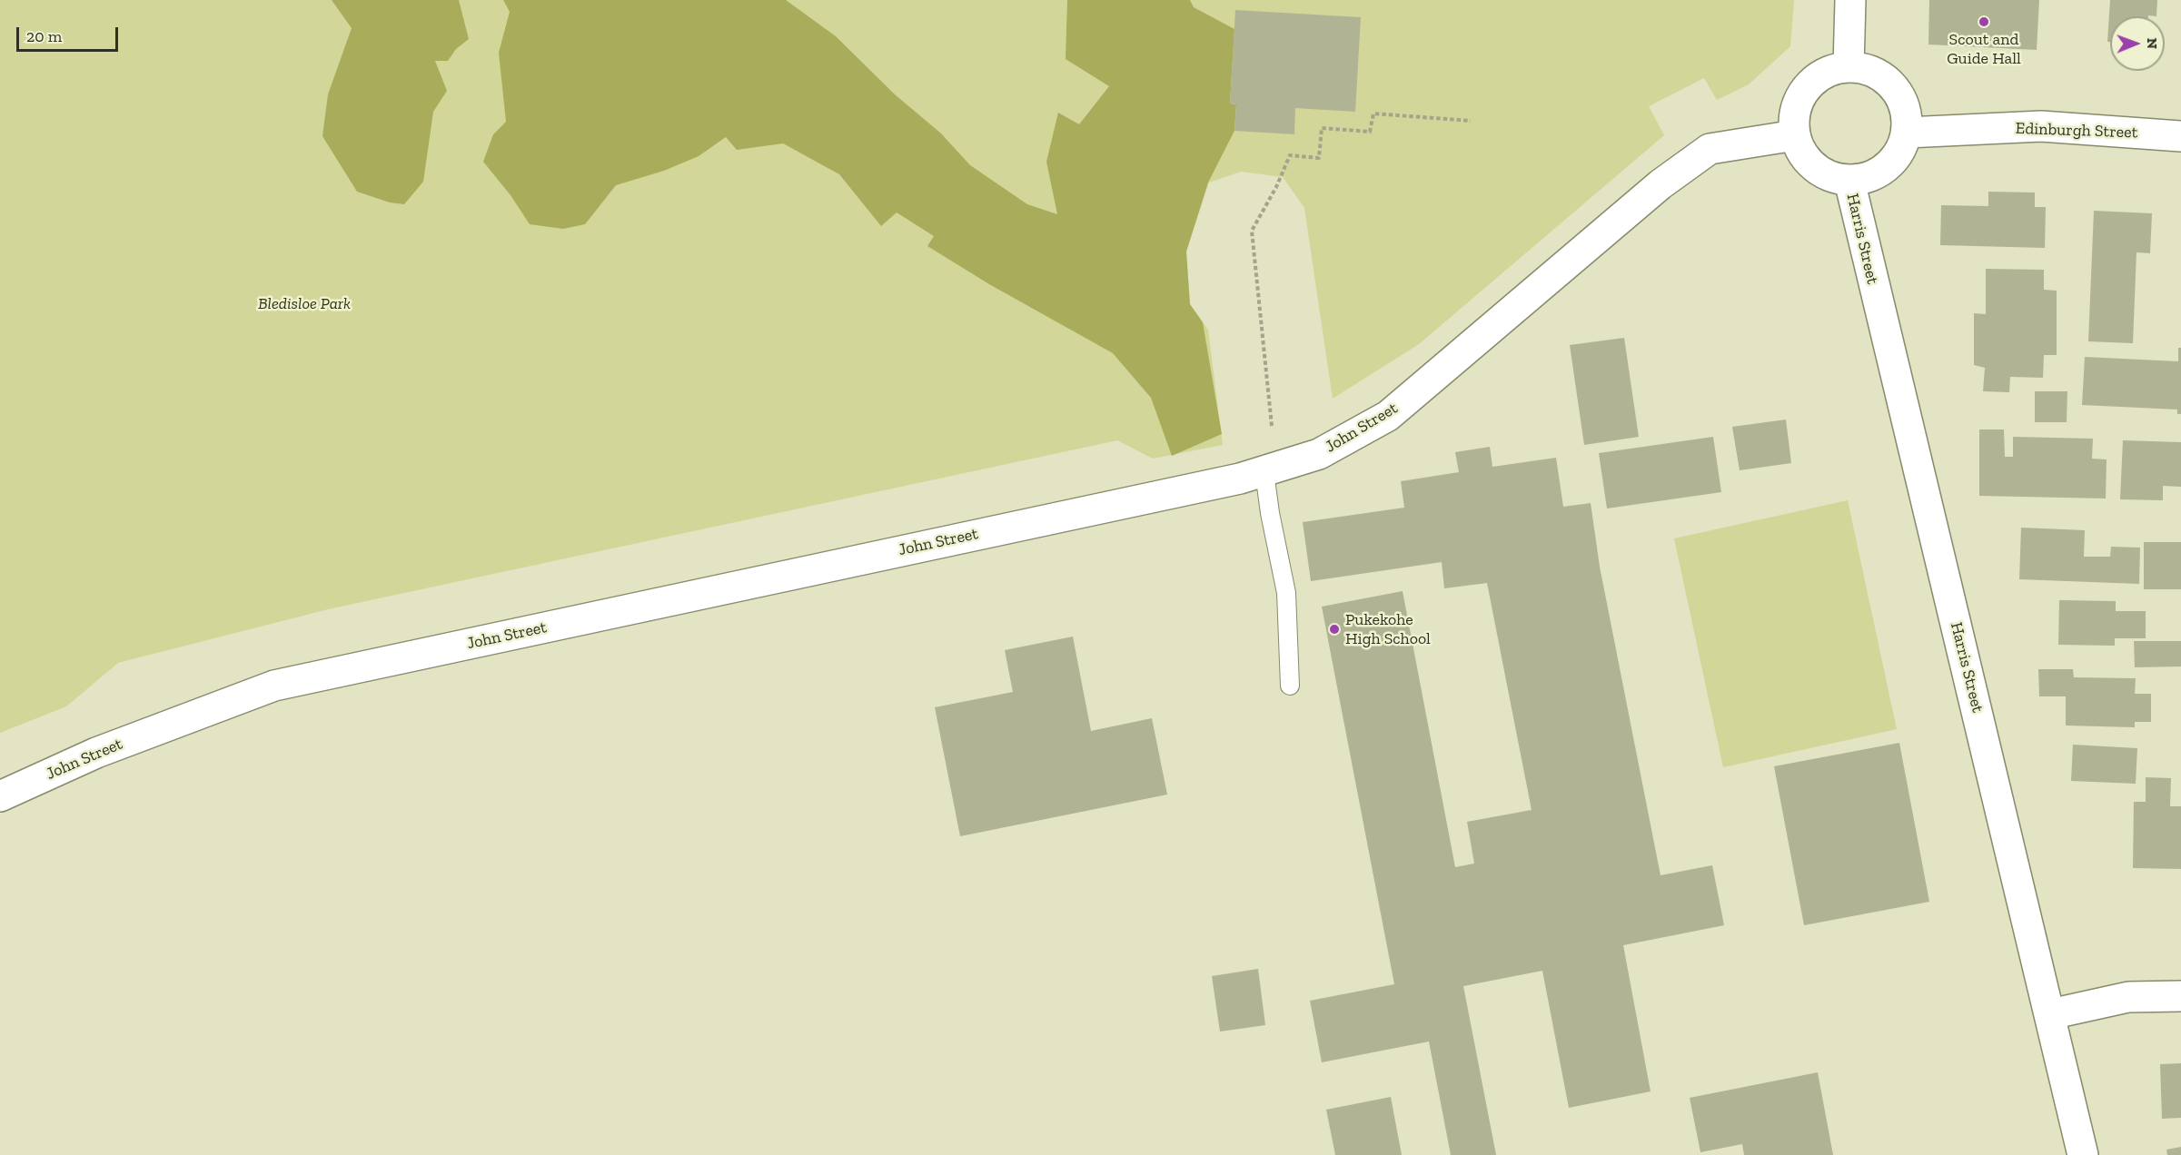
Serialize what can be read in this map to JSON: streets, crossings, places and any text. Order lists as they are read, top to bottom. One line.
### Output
{"streets":{"street":["Edinburgh Street","Harris Street","John Street"]},"crossings":[["Edinburgh Street","Harris Street"],["Edinburgh Street","John Street"],["Harris Street","John Street"]],"parks":["Bledisloe Park"],"places":["Scout and Guide Hall","Pukekohe High School"],"scale_bar":"20 m","north":"right"}
